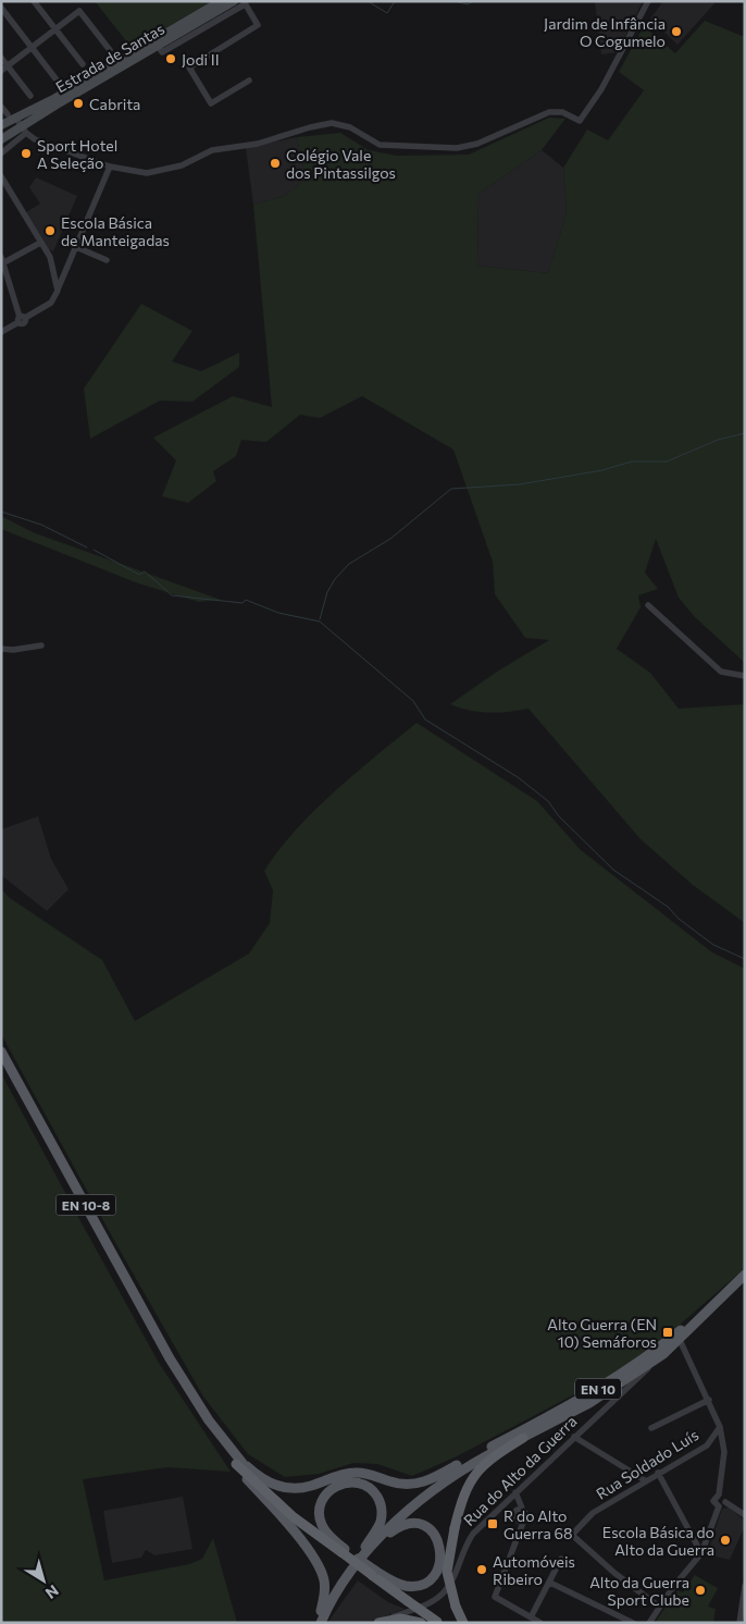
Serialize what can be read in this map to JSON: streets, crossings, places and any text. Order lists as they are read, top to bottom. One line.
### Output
{"streets":{"highway":["EN 10-8"],"main road":["Estrada de Santas","EN 10"],"street":["Rua Soldado Luís","Rua do Alto da Guerra"]},"crossings":[["EN 10","Rua do Alto da Guerra"]],"places":{"other":["Jardim de Infância O Cogumelo","Jodi II","Cabrita","Sport Hotel A Seleção","Colégio Vale dos Pintassilgos","Escola Básica de Manteigadas","Escola Básica do Alto da Guerra","Automóveis Ribeiro","Alto da Guerra Sport Clube"],"transit":["Alto Guerra (EN 10) Semáforos","R do Alto Guerra 68"]},"north":"bottom right"}
